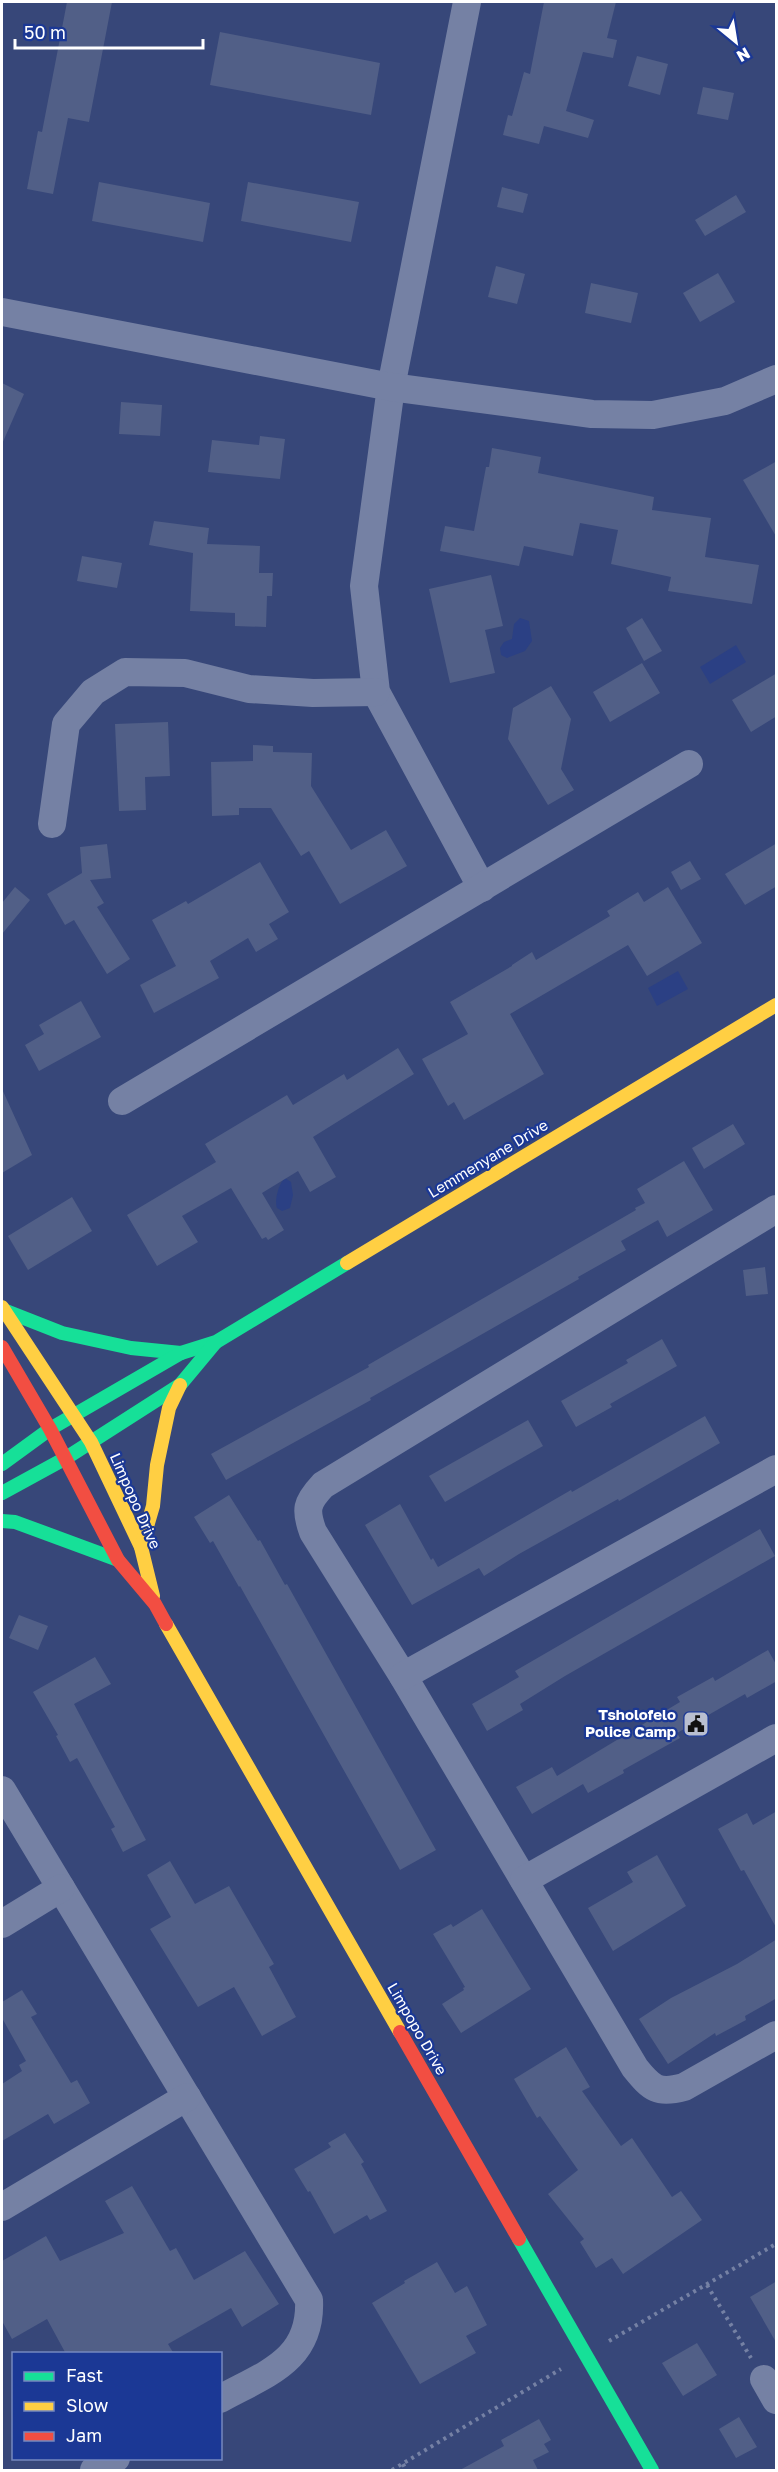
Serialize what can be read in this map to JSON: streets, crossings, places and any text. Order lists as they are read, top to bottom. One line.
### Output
{"streets":{"street":["Lemmenyane Drive","Limpopo Drive"]},"places":{"public building":["Tsholofelo Police Camp"]},"legend":["Fast","Slow","Jam"],"scale_bar":"50 m","north":"bottom right"}
